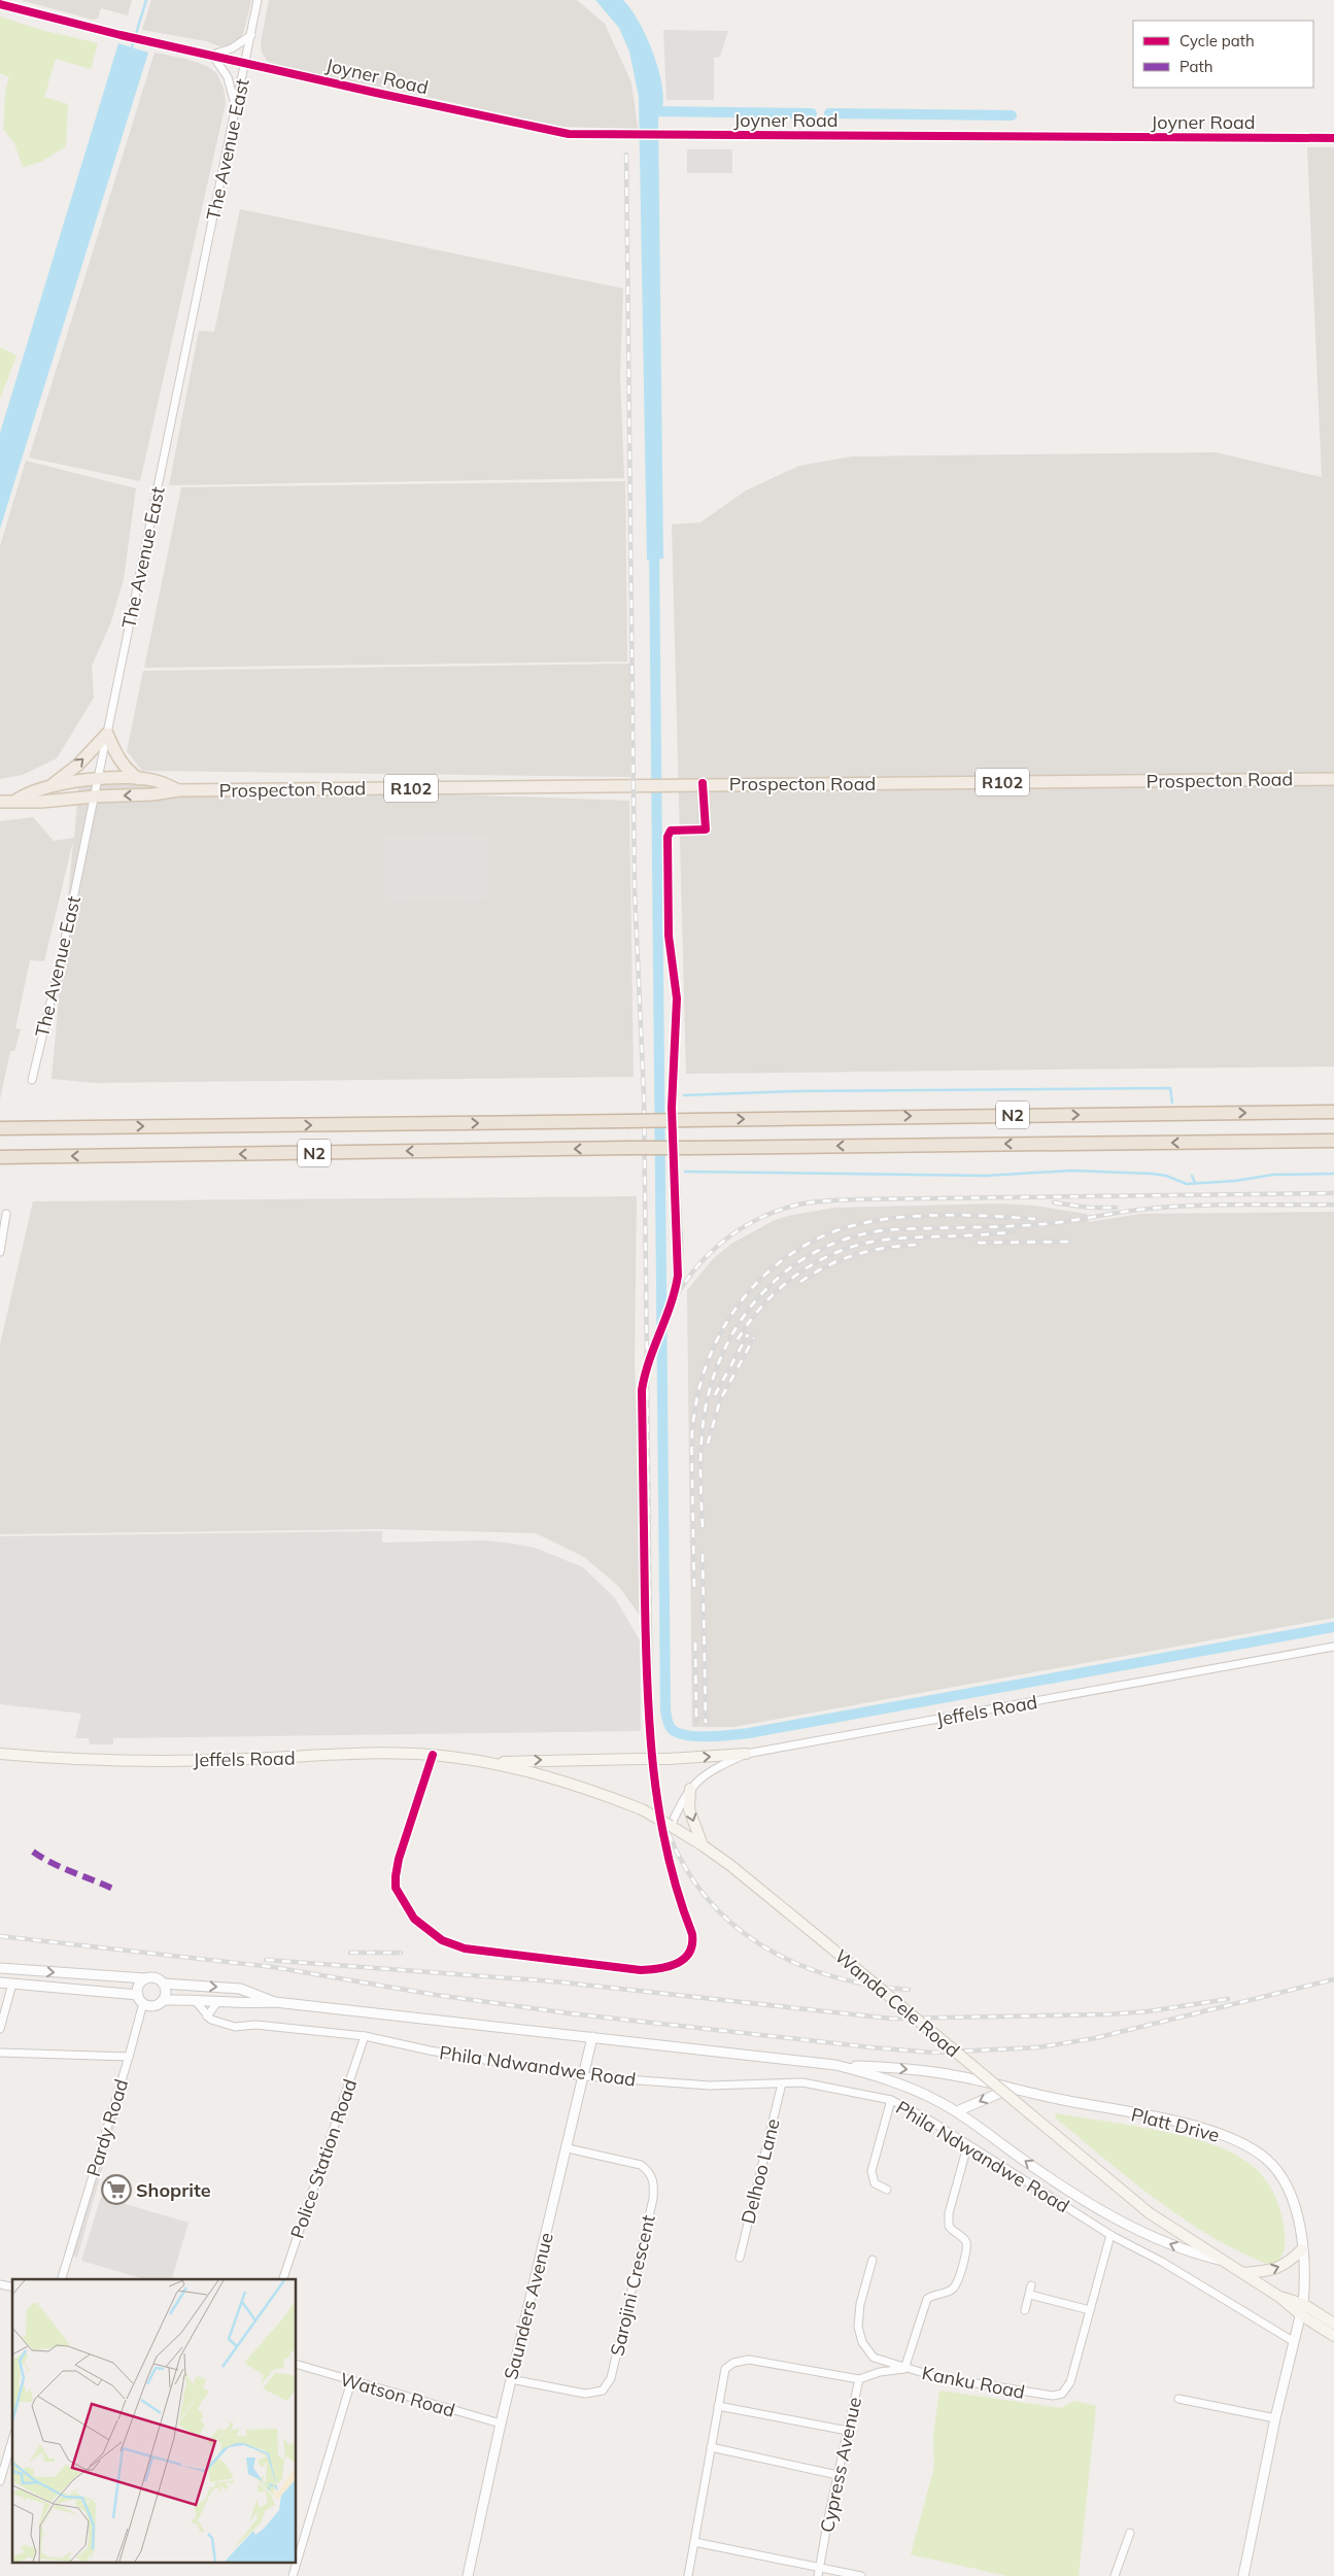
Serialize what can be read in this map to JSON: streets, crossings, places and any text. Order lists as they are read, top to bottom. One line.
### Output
{"streets":{"highway":["N2"],"main road":["Prospecton Road","R102","Jeffels Road","Wanda Cele Road"],"street":["Joyner Road","The Avenue East","Phila Ndwandwe Road","Platt Drive","Pardy Road","Police Station Road","Delhoo Lane","Sarojini Crescent","Saunders Avenue","Kanku Road","Watson Road","Cypress Avenue"]},"crossings":[["Joyner Road","The Avenue East"],["The Avenue East","R102"],["Prospecton Road","R102"],["Jeffels Road","Wanda Cele Road"],["Wanda Cele Road","Phila Ndwandwe Road"],["Wanda Cele Road","Platt Drive"],["Phila Ndwandwe Road","Platt Drive"],["Phila Ndwandwe Road","Pardy Road"],["Phila Ndwandwe Road","Police Station Road"],["Phila Ndwandwe Road","Delhoo Lane"],["Phila Ndwandwe Road","Saunders Avenue"],["Sarojini Crescent","Saunders Avenue"],["Saunders Avenue","Watson Road"],["Kanku Road","Cypress Avenue"]],"places":{"supermarket":["Shoprite"]},"legend":["Cycle path","Path"]}
